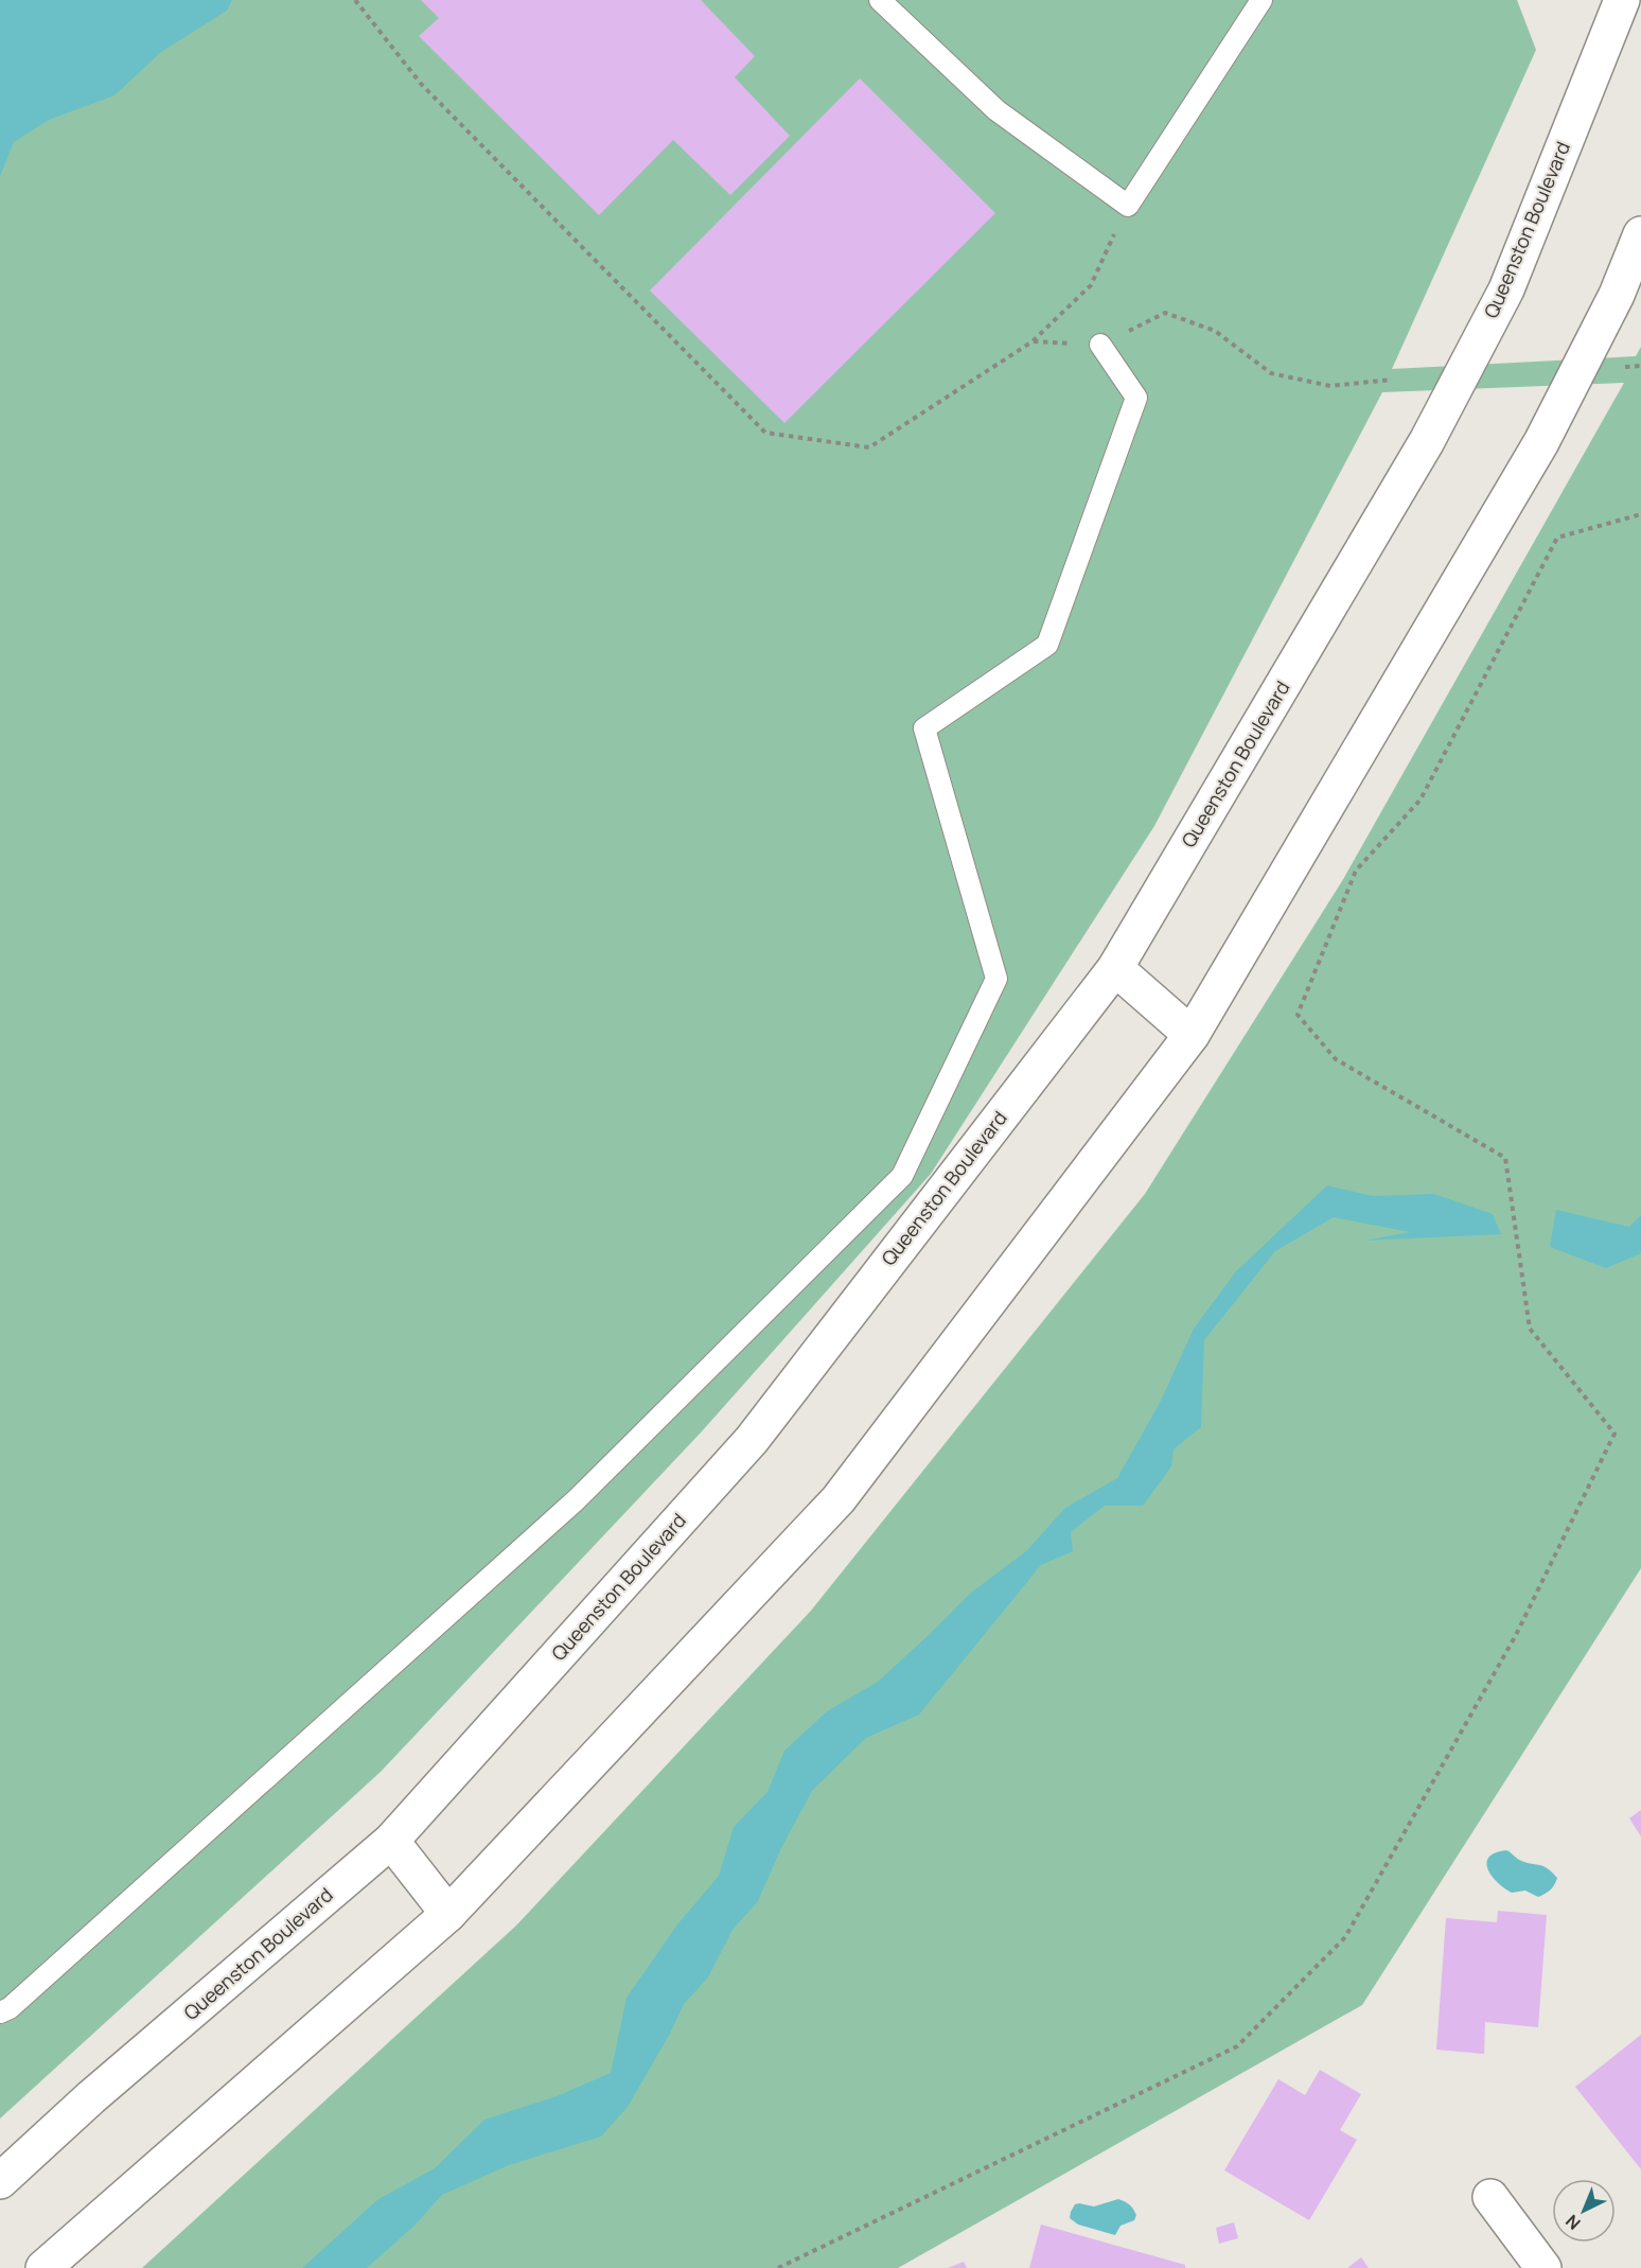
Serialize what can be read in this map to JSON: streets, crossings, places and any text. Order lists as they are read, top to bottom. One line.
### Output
{"streets":{"main road":["Queenston Boulevard"]},"north":"bottom left"}
